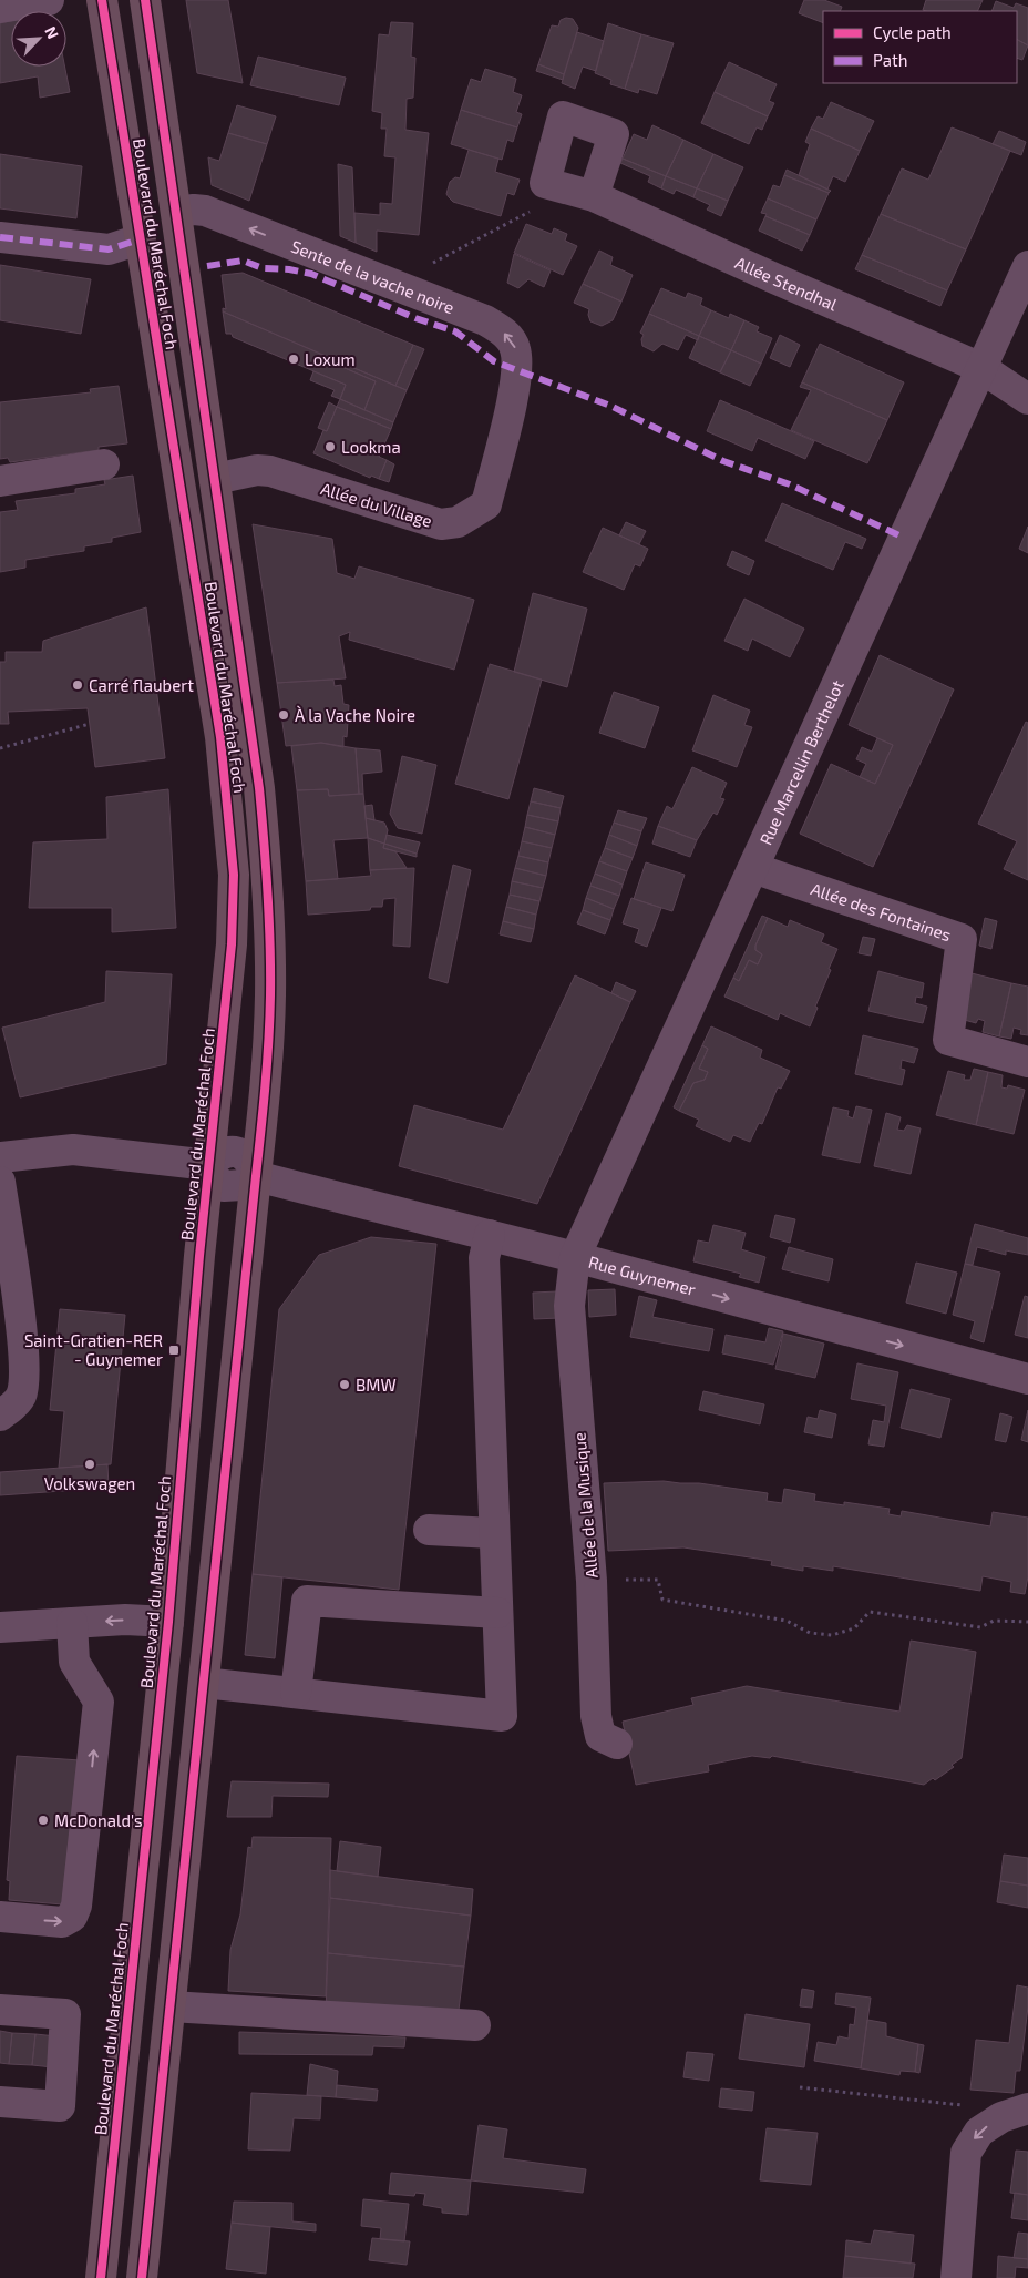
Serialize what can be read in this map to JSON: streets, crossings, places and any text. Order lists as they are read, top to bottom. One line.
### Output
{"streets":{"main road":["Boulevard du Maréchal Foch"],"street":["Sente de la vache noire","Allée Stendhal","Allée du Village","Rue Marcellin Berthelot","Allée des Fontaines","Rue Guynemer","Allée de la Musique"]},"crossings":[["Boulevard du Maréchal Foch","Sente de la vache noire"],["Boulevard du Maréchal Foch","Allée du Village"],["Boulevard du Maréchal Foch","Rue Guynemer"],["Sente de la vache noire","Allée du Village"],["Allée Stendhal","Rue Marcellin Berthelot"],["Rue Marcellin Berthelot","Allée des Fontaines"],["Rue Marcellin Berthelot","Rue Guynemer"],["Rue Marcellin Berthelot","Allée de la Musique"],["Rue Guynemer","Allée de la Musique"]],"one_way":["Sente de la vache noire","Rue Guynemer"],"places":{"other":["Loxum","Lookma","Carré flaubert","À la Vache Noire","BMW","Volkswagen","McDonald's"],"transit":["Saint-Gratien-RER - Guynemer"]},"legend":["Cycle path","Path"],"north":"top right"}
